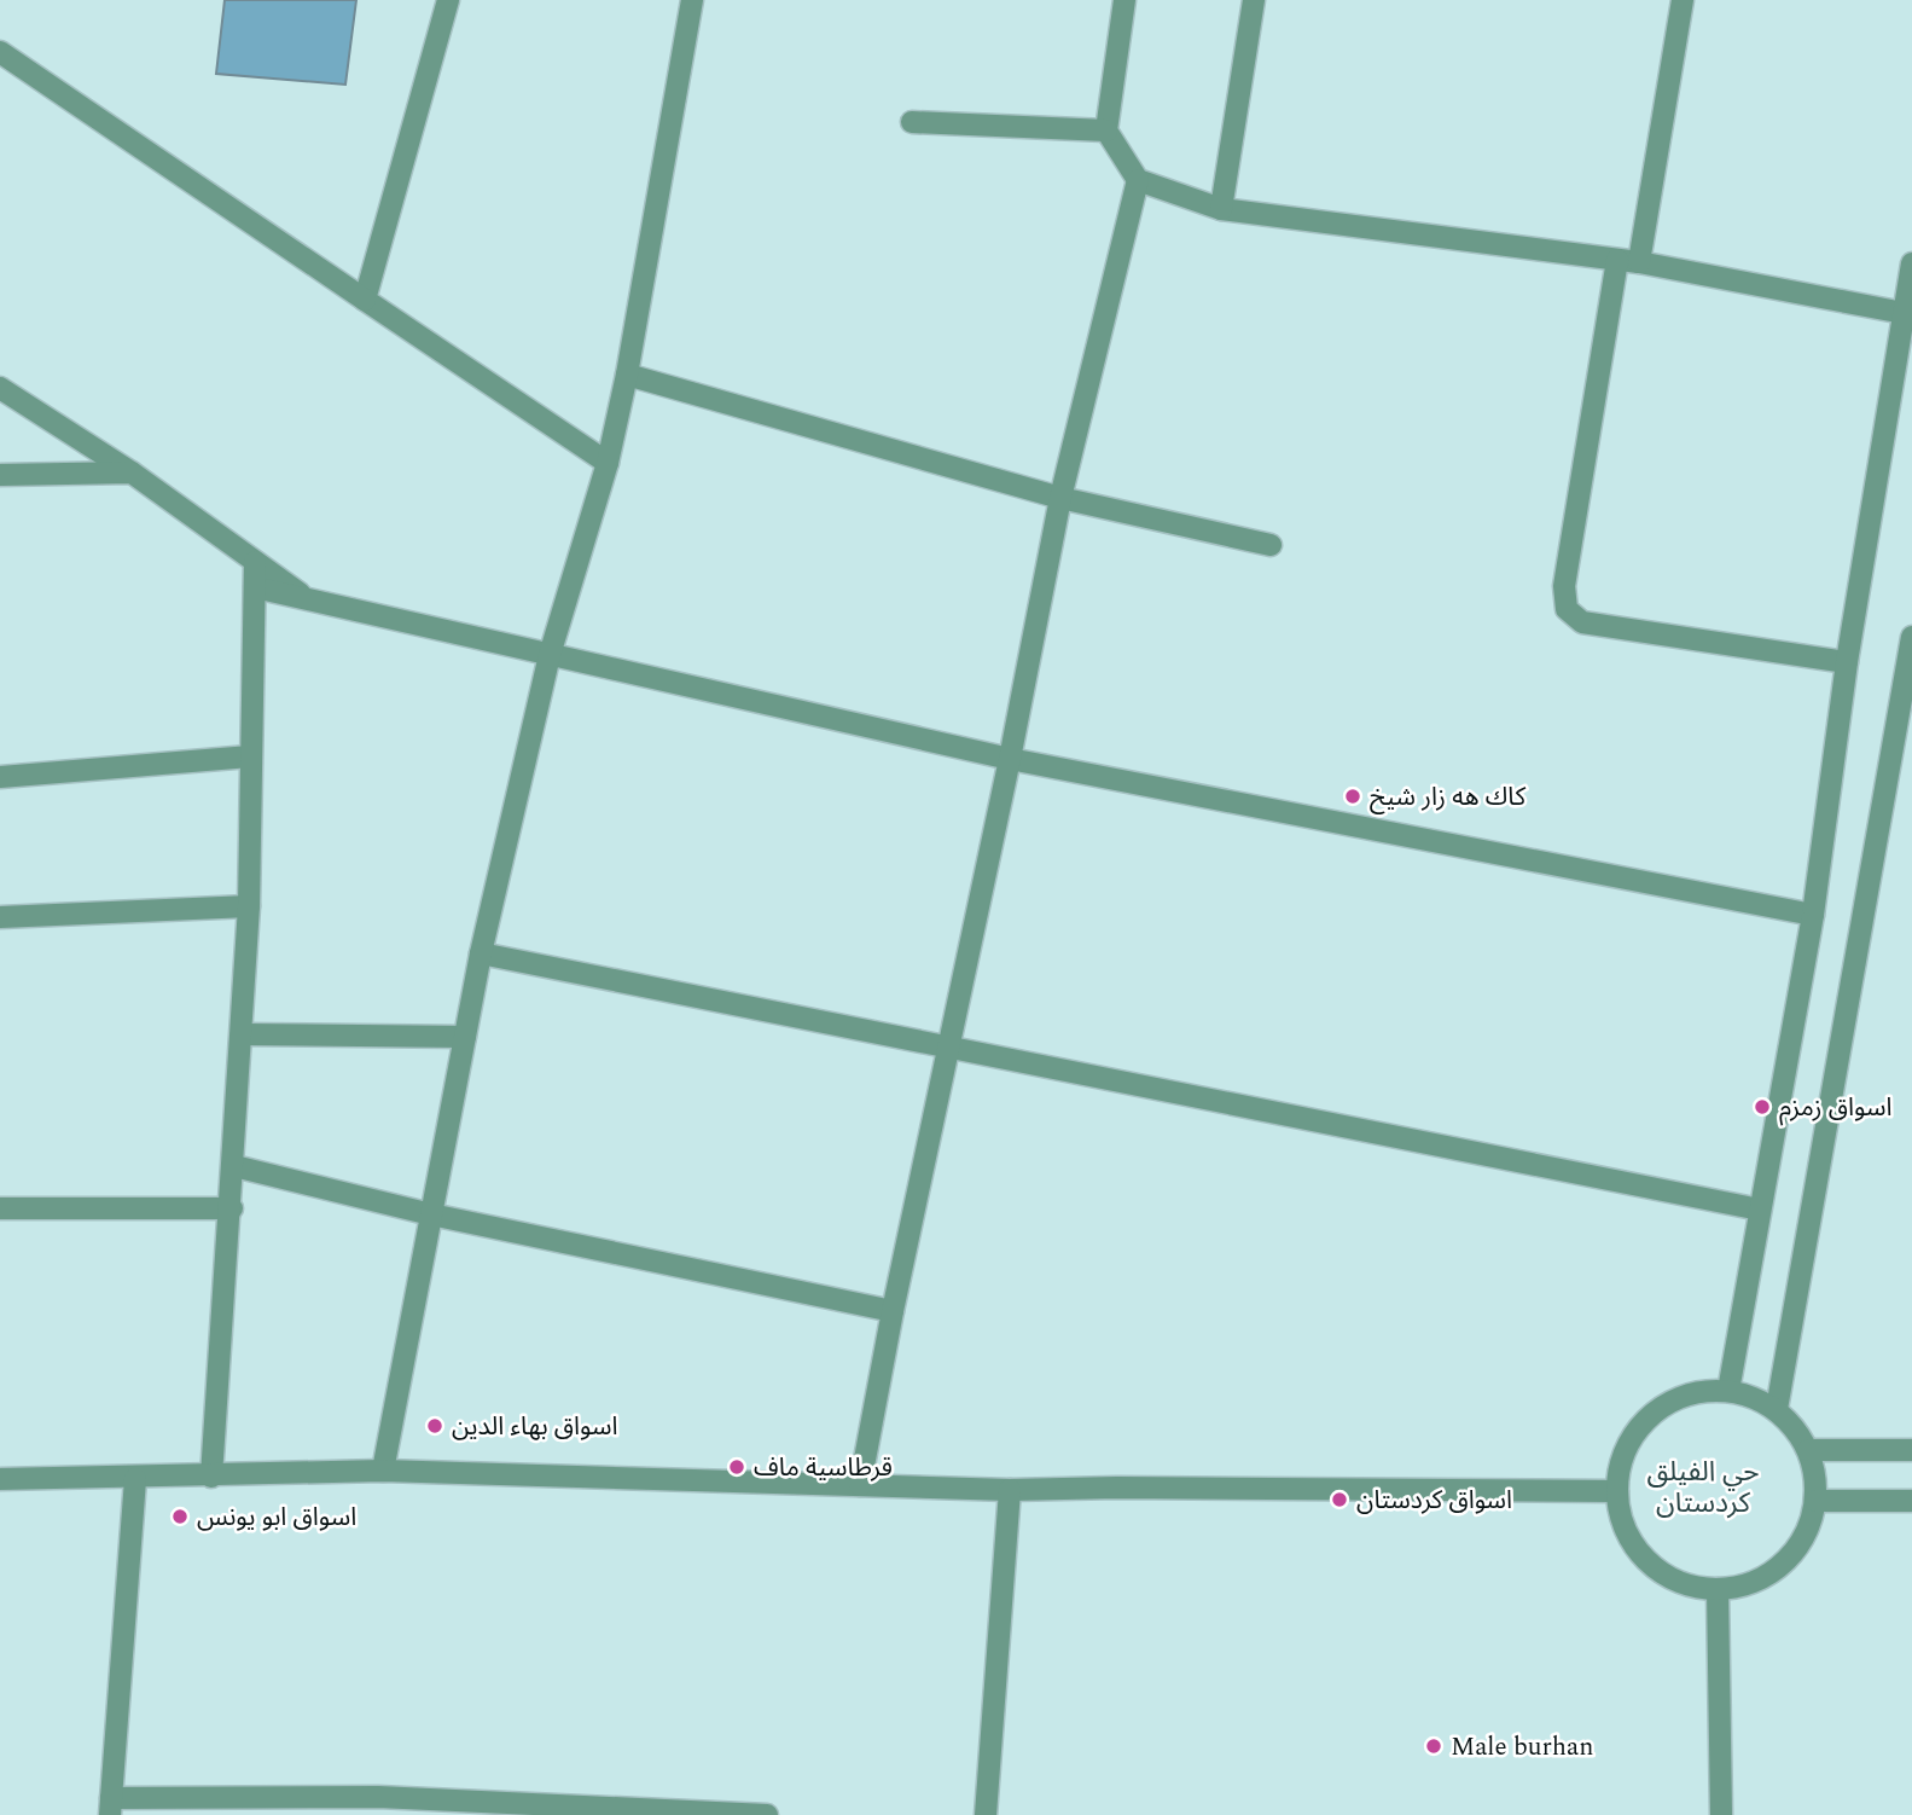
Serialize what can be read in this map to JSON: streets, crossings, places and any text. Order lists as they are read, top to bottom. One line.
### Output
{"districts":["حي الفيلق كردستان"],"places":["كاك هه زار شيخ","اسواق زمزم","اسواق بهاء الدين","قرطاسية ماف","اسواق كردستان","اسواق ابو يونس","Male burhan"]}
